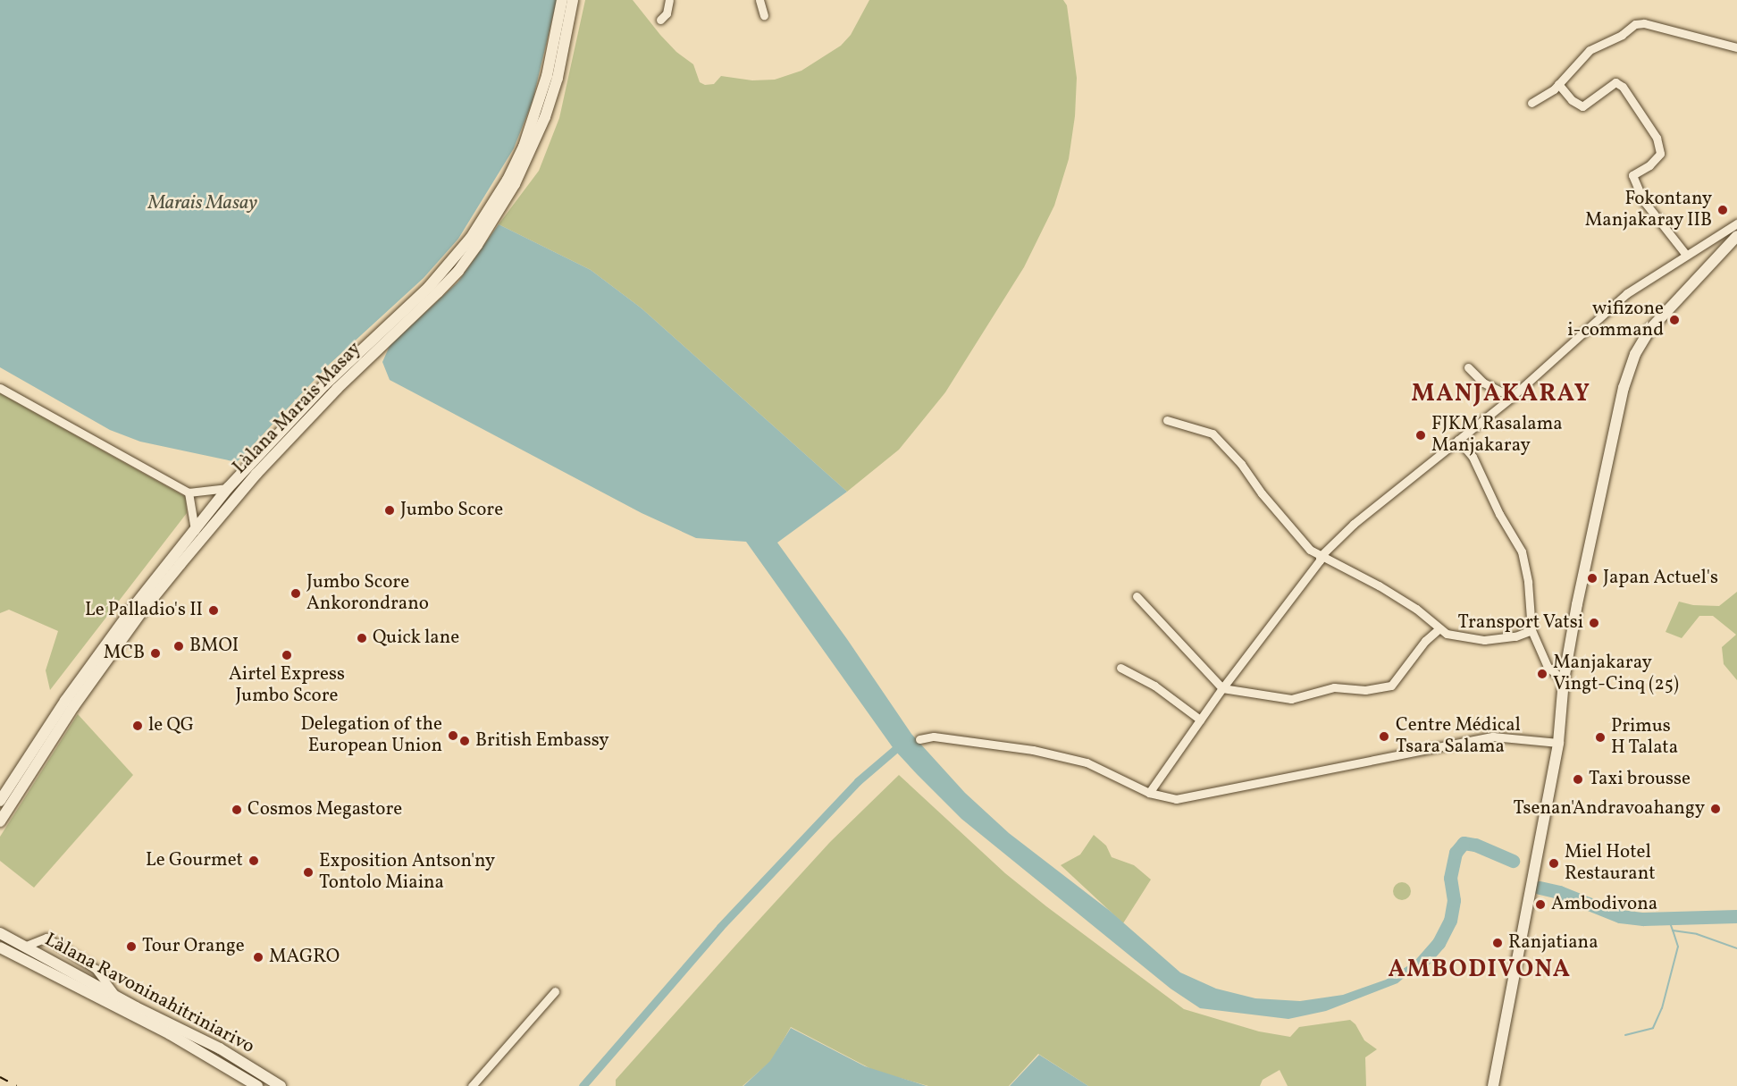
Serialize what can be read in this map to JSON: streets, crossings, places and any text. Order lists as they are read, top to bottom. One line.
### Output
{"streets":{"main road":["Làlana Marais Masay","Làlana Ravoninahitriniarivo"]},"districts":["MANJAKARAY","AMBODIVONA"],"water":["Marais Masay"],"places":["Fokontany Manjakaray IIB","wifizone i-command","FJKM Rasalama Manjakaray","Jumbo Score","Japan Actuel's","Jumbo Score Ankorondrano","Le Palladio's II","Transport Vatsi","Quick lane","BMOI","MCB","Airtel Express Jumbo Score","Manjakaray Vingt-Cinq (25)","le QG","Delegation of the European Union","Centre Médical Tsara Salama","Primus H Talata","British Embassy","Taxi brousse","Tsenan'Andravoahangy","Cosmos Megastore","Le Gourmet","Miel Hotel Restaurant","Exposition Antson'ny Tontolo Miaina","Ambodivona","Ranjatiana","Tour Orange","MAGRO"]}
